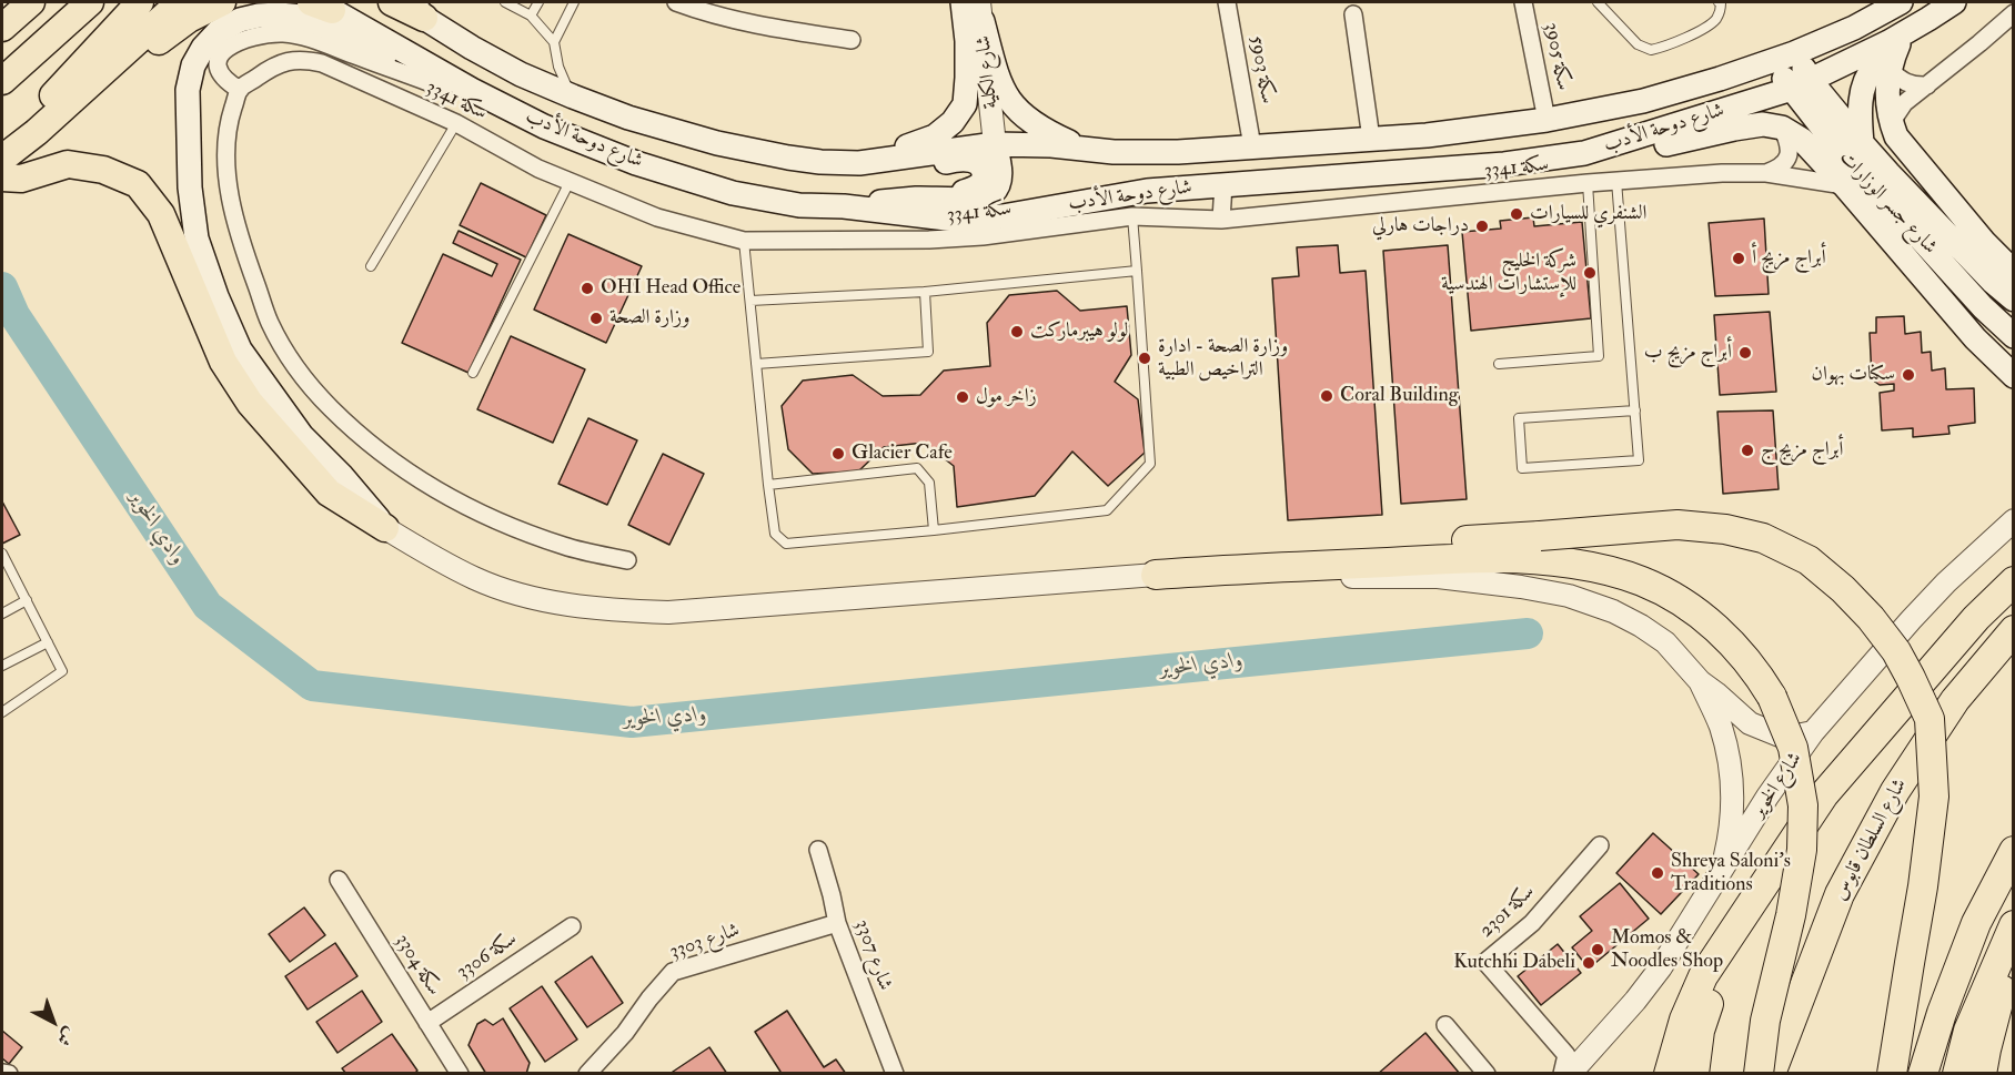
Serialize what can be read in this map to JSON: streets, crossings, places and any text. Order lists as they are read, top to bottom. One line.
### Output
{"streets":{"highway":["شارع السلطان قابوس"],"main road":["شارع دوحة الأدب","شارع جسر الوزارات"],"street":["سكة 3905","سكة 5903","شارع الكلية","سكة 3341","شارع الخوير","سكة 2301","3303 شارع","3307 شارع","سكة 3306","سكة 3304"]},"crossings":[["سكة 3905","شارع دوحة الأدب"],["سكة 5903","شارع دوحة الأدب"],["شارع الكلية","شارع دوحة الأدب"],["شارع دوحة الأدب","شارع جسر الوزارات"],["3303 شارع","3307 شارع"],["سكة 3306","سكة 3304"]],"water":["وادي الخوير"],"places":["الشنفري للسيارات","دراجات هارلي","أبراج مزيج أ","شركة الخليج للإستشارات الهندسية","OHI Head Office","وزارة الصحة","لولو هيبرماركت","أبراج مزيج ب","وزارة الصحة - ادارة التراخيص الطبية","سكنات بهوان","Coral Building","زاخر مول","أبراج مزيج ج","Glacier Cafe","Shreya Saloni's Traditions","Momos & Noodles Shop","Kutchhi Dabeli"],"north":"bottom right"}
